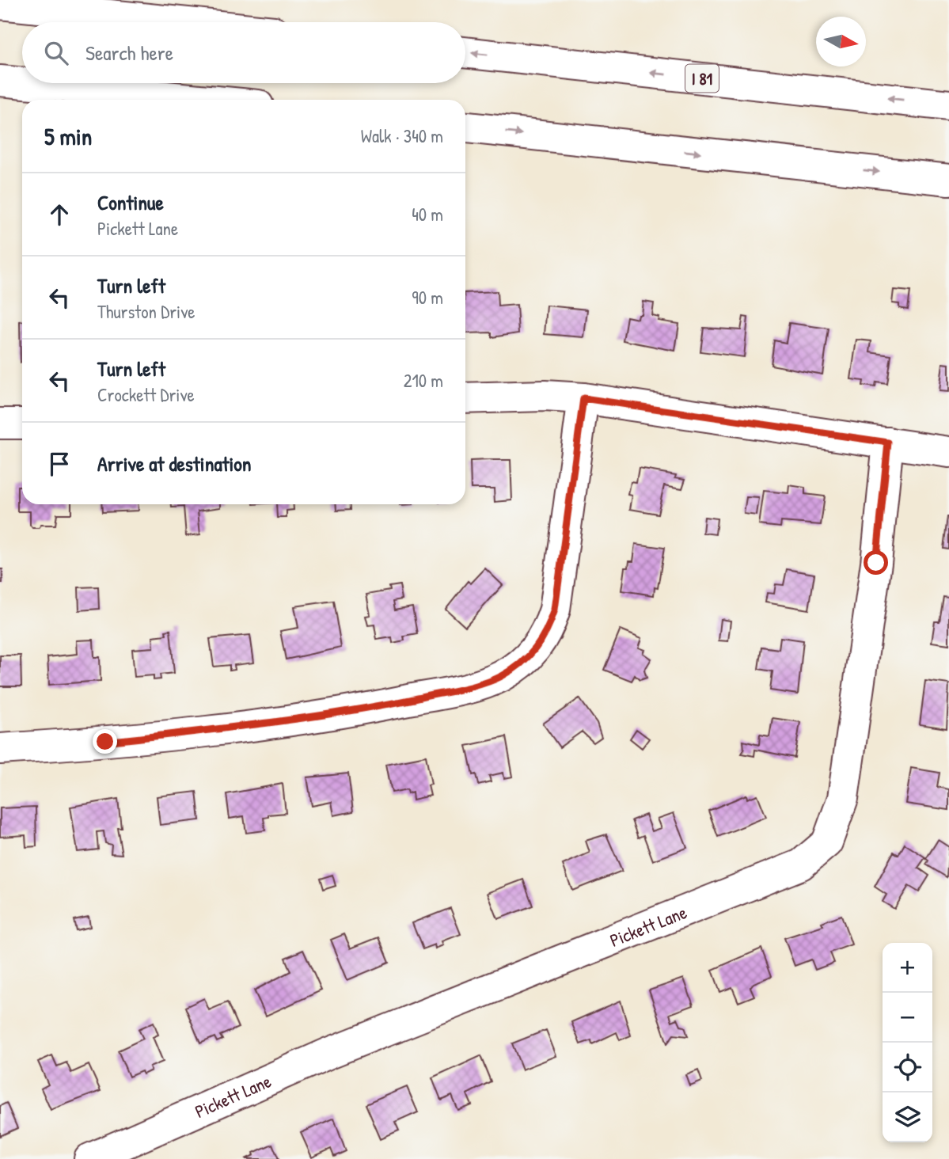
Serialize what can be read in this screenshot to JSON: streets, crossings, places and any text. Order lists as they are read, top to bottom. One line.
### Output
{"streets":{"main road":["I 81","Pickett Lane"]},"north":"right","page":{"search":"Search here","heading":["5 min","Walk · 340 m"],"list":[["Continue","Pickett Lane","40 m"],["Turn left","Thurston Drive","90 m"],["Turn left","Crockett Drive","210 m"],"Arrive at destination"],"map_buttons":["+","−"]}}
